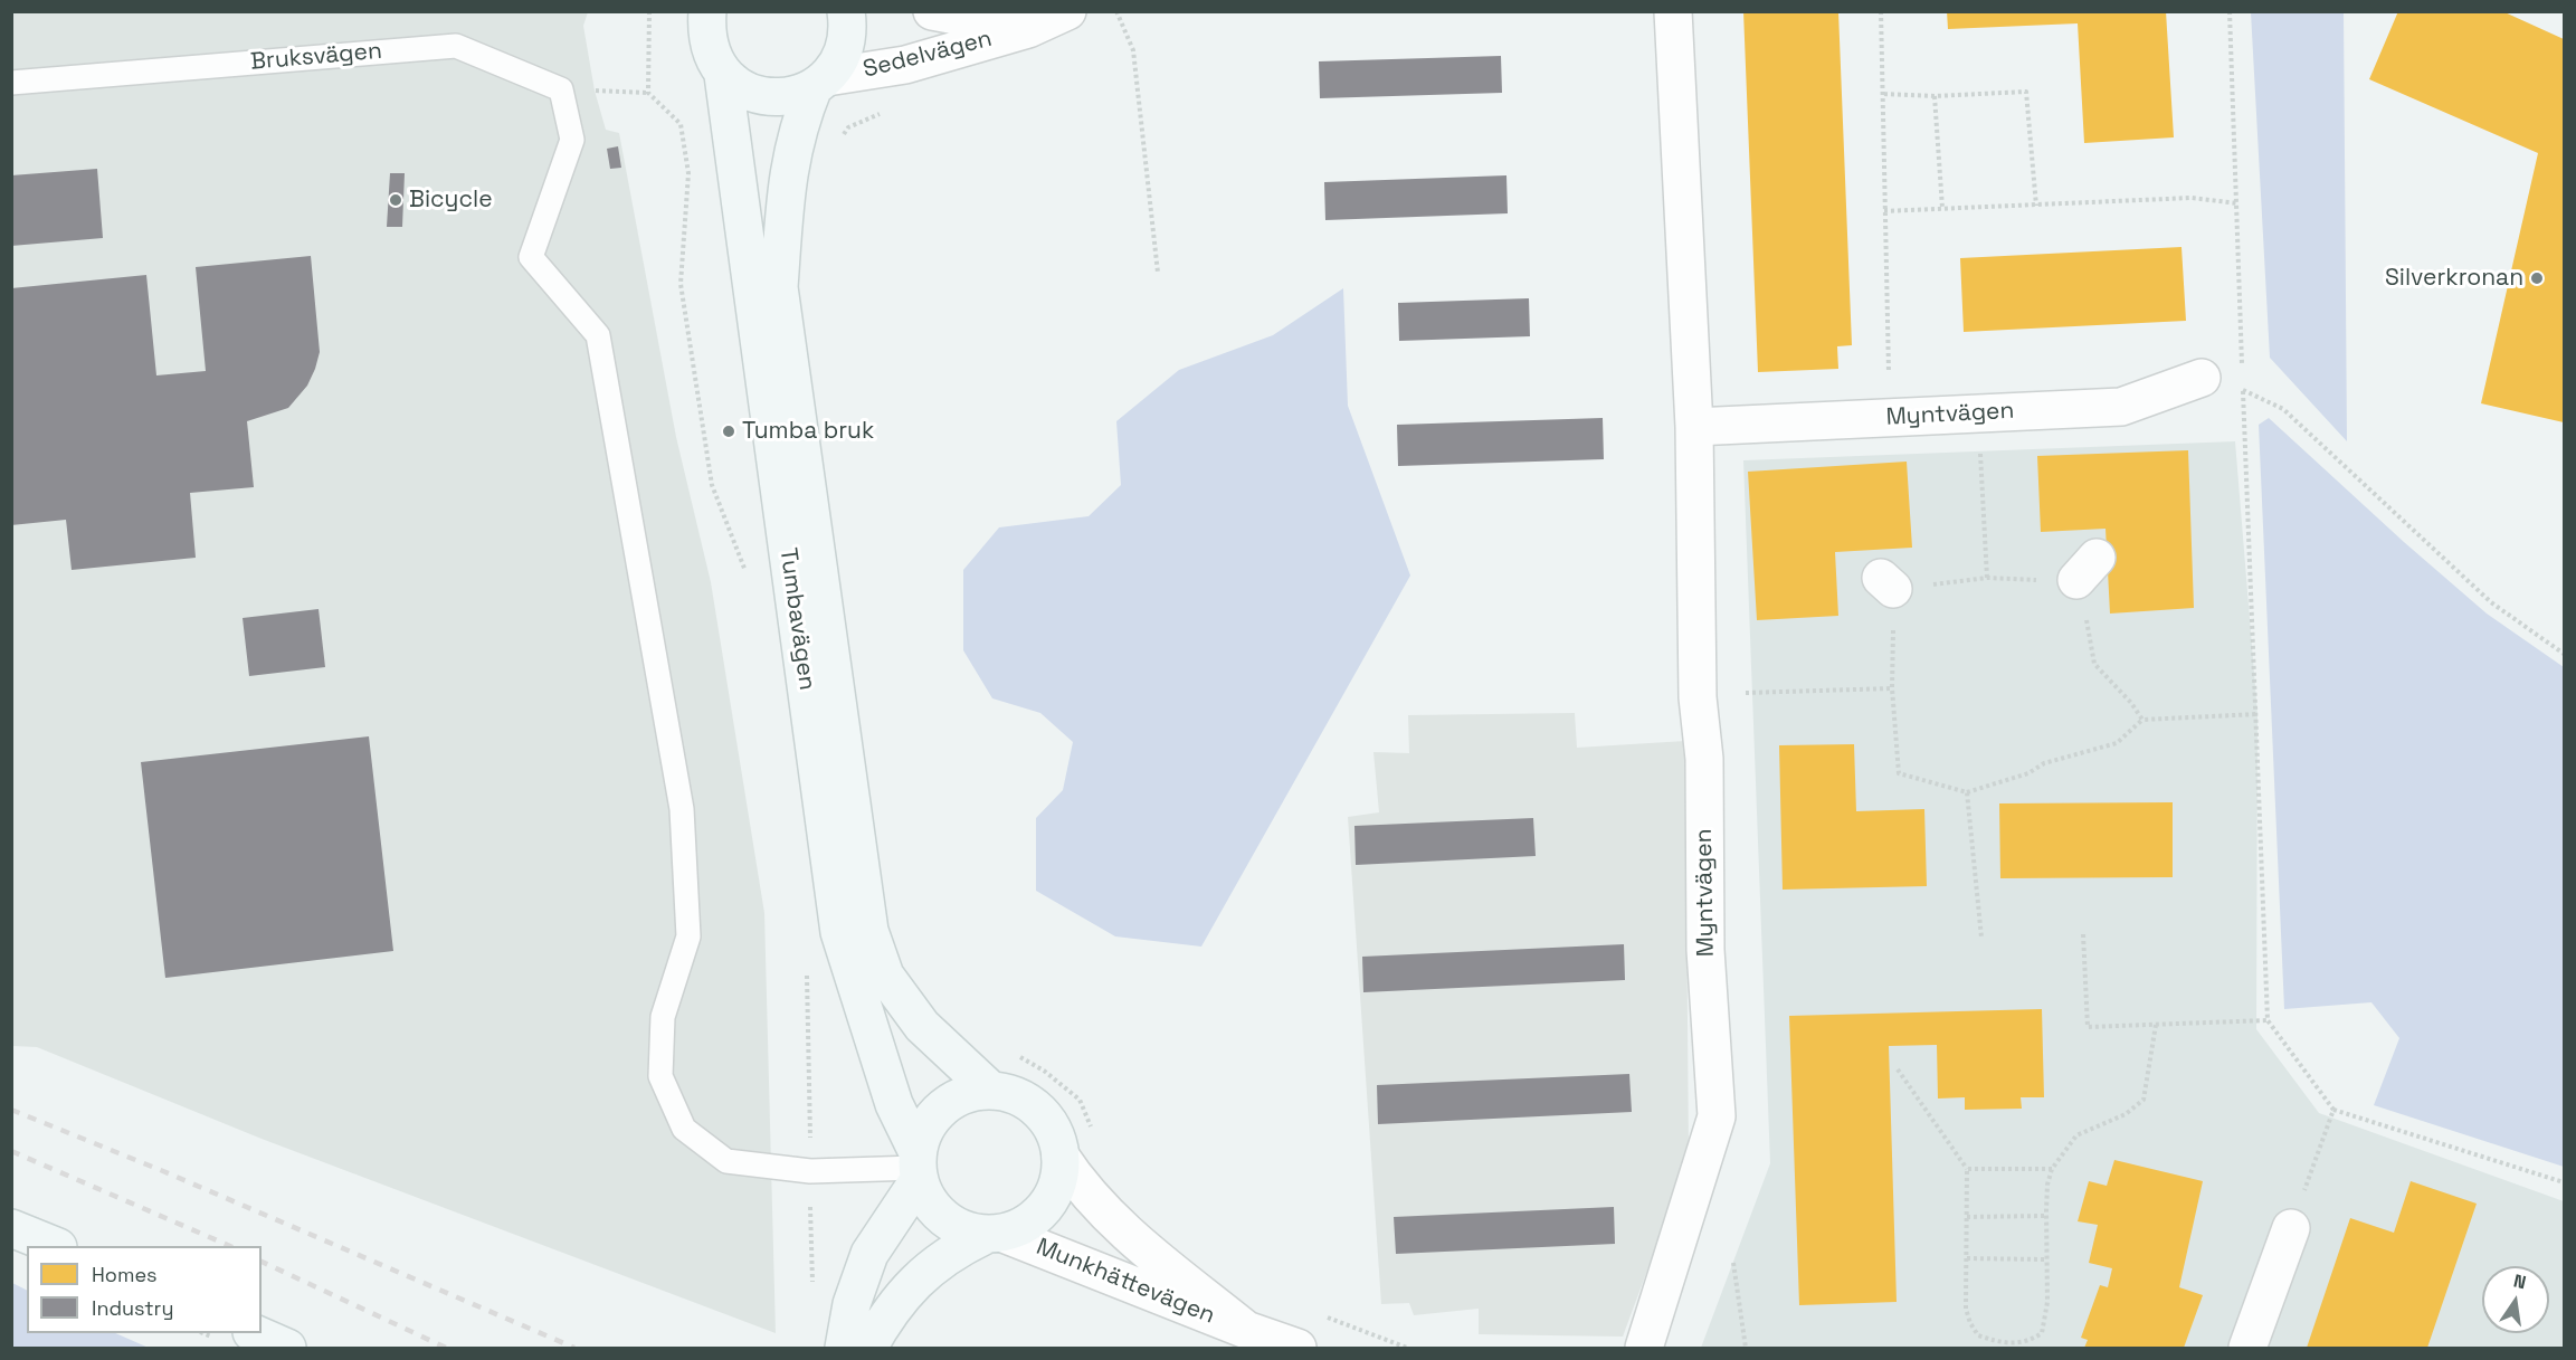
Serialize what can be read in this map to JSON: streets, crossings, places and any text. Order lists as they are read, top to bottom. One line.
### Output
{"streets":{"main road":["Tumbavägen"],"street":["Sedelvägen","Myntvägen","Munkhättevägen"],"lane":["Bruksvägen"]},"crossings":[["Sedelvägen","Tumbavägen"],["Tumbavägen","Munkhättevägen"]],"places":["Bicycle","Silverkronan","Tumba bruk"],"legend":["Homes","Industry"],"north":"top"}
